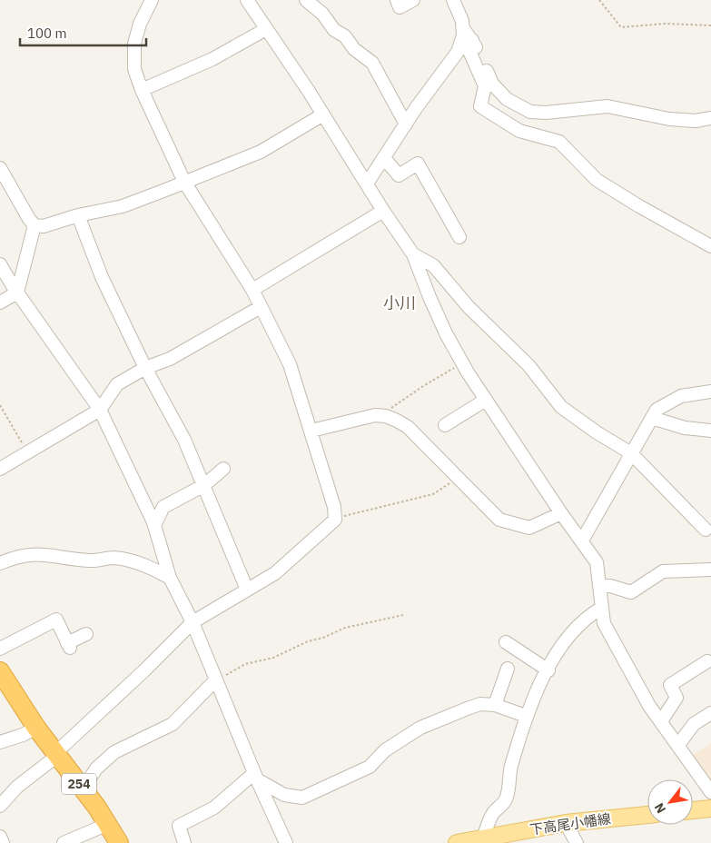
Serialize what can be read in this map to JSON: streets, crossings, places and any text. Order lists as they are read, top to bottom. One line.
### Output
{"streets":{"highway":["254"],"main road":["下高尾小幡線"]},"districts":["小川"],"scale_bar":"100 m","north":"bottom left"}
